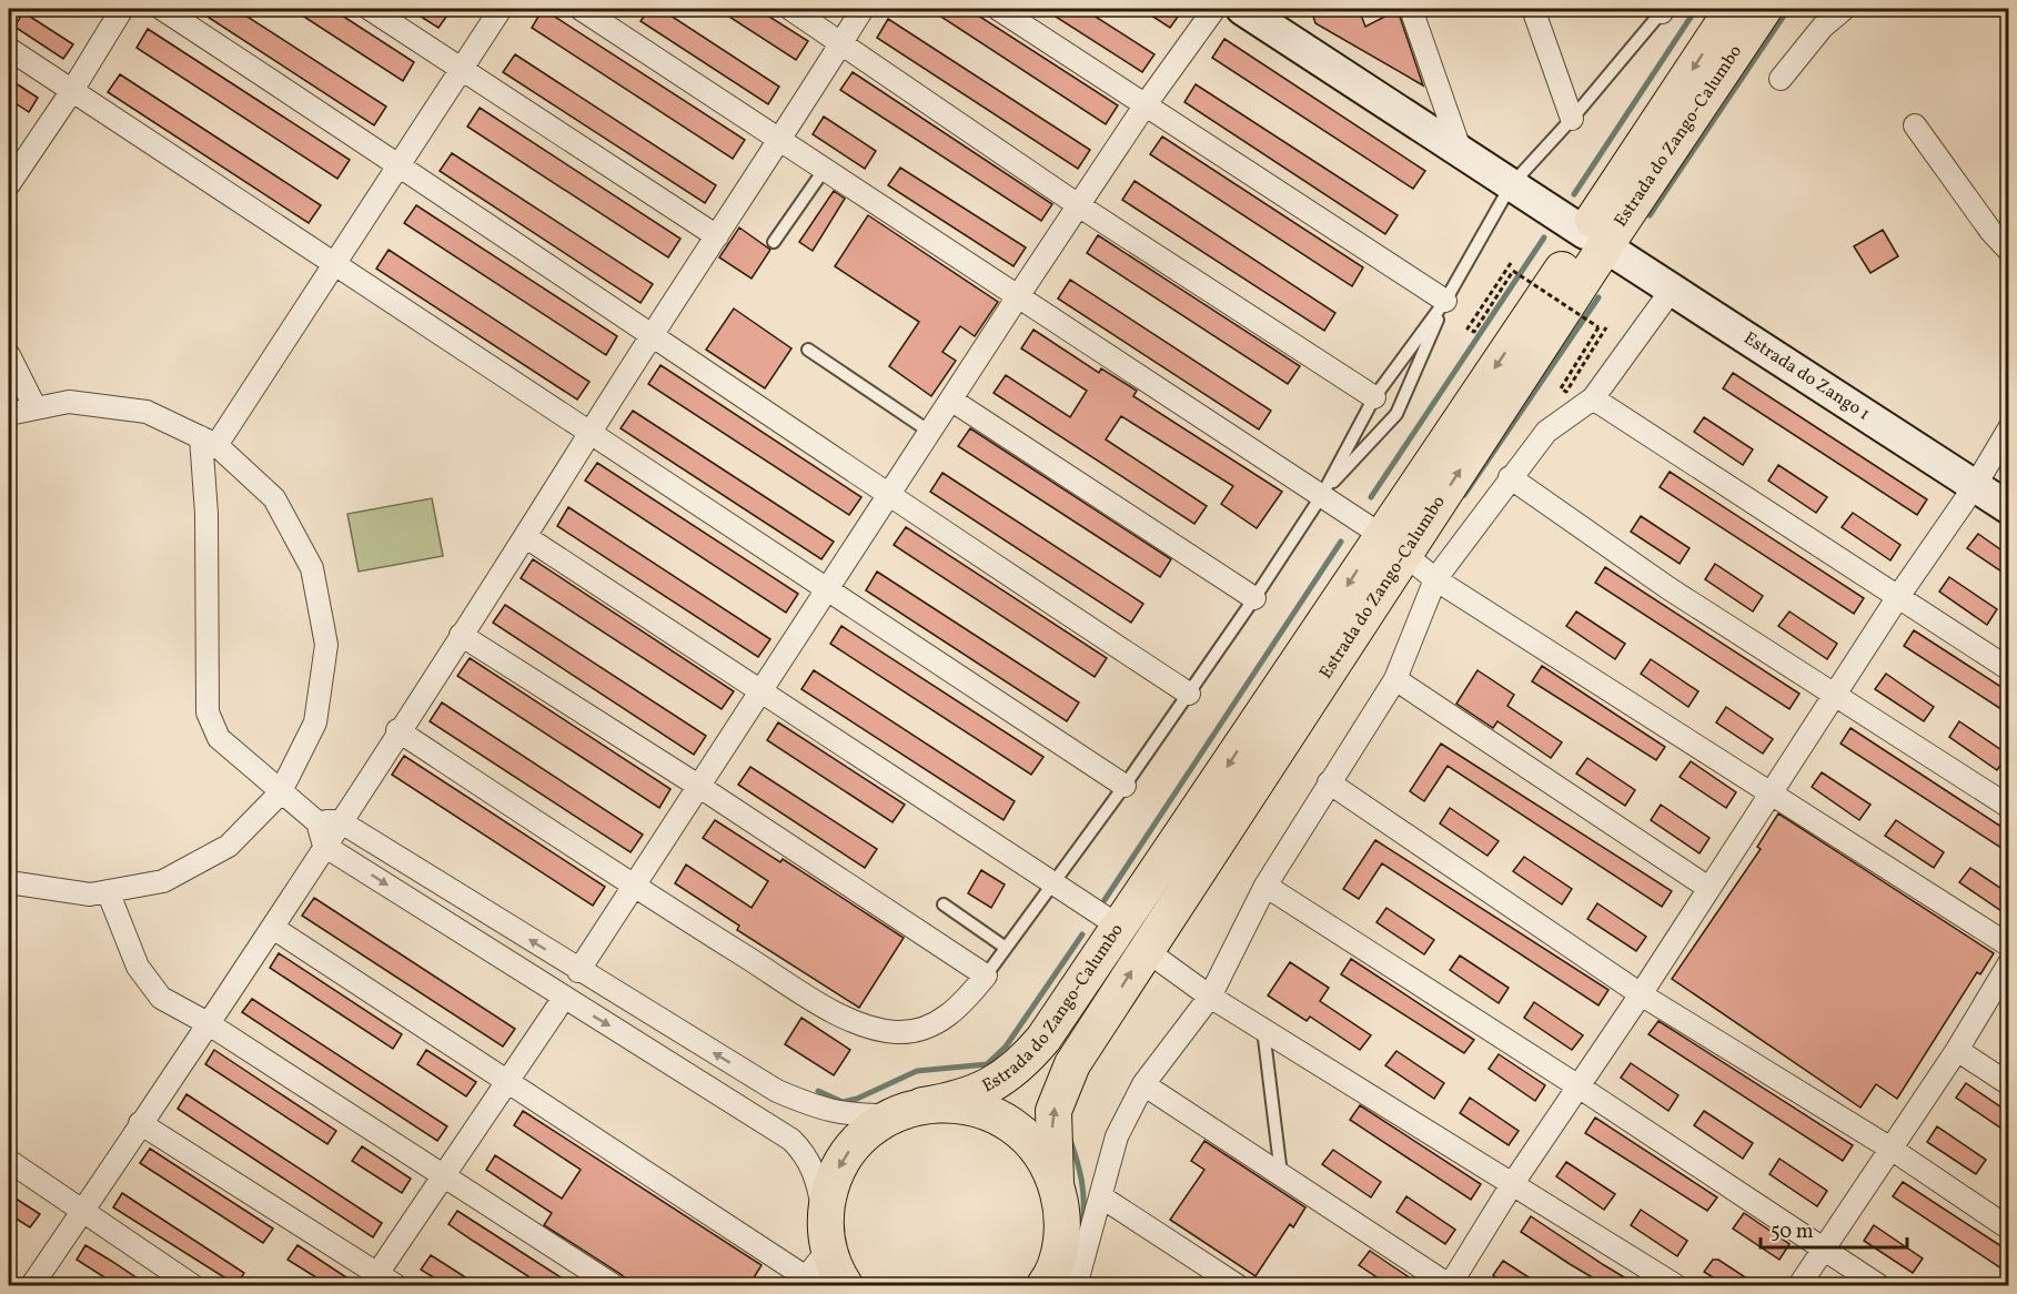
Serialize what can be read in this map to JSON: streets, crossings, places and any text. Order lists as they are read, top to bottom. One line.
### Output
{"streets":{"main road":["Estrada do Zango-Calumbo"],"street":["Estrada do Zango 1"]},"crossings":[["Estrada do Zango-Calumbo","Estrada do Zango 1"]],"scale_bar":"50 m"}
